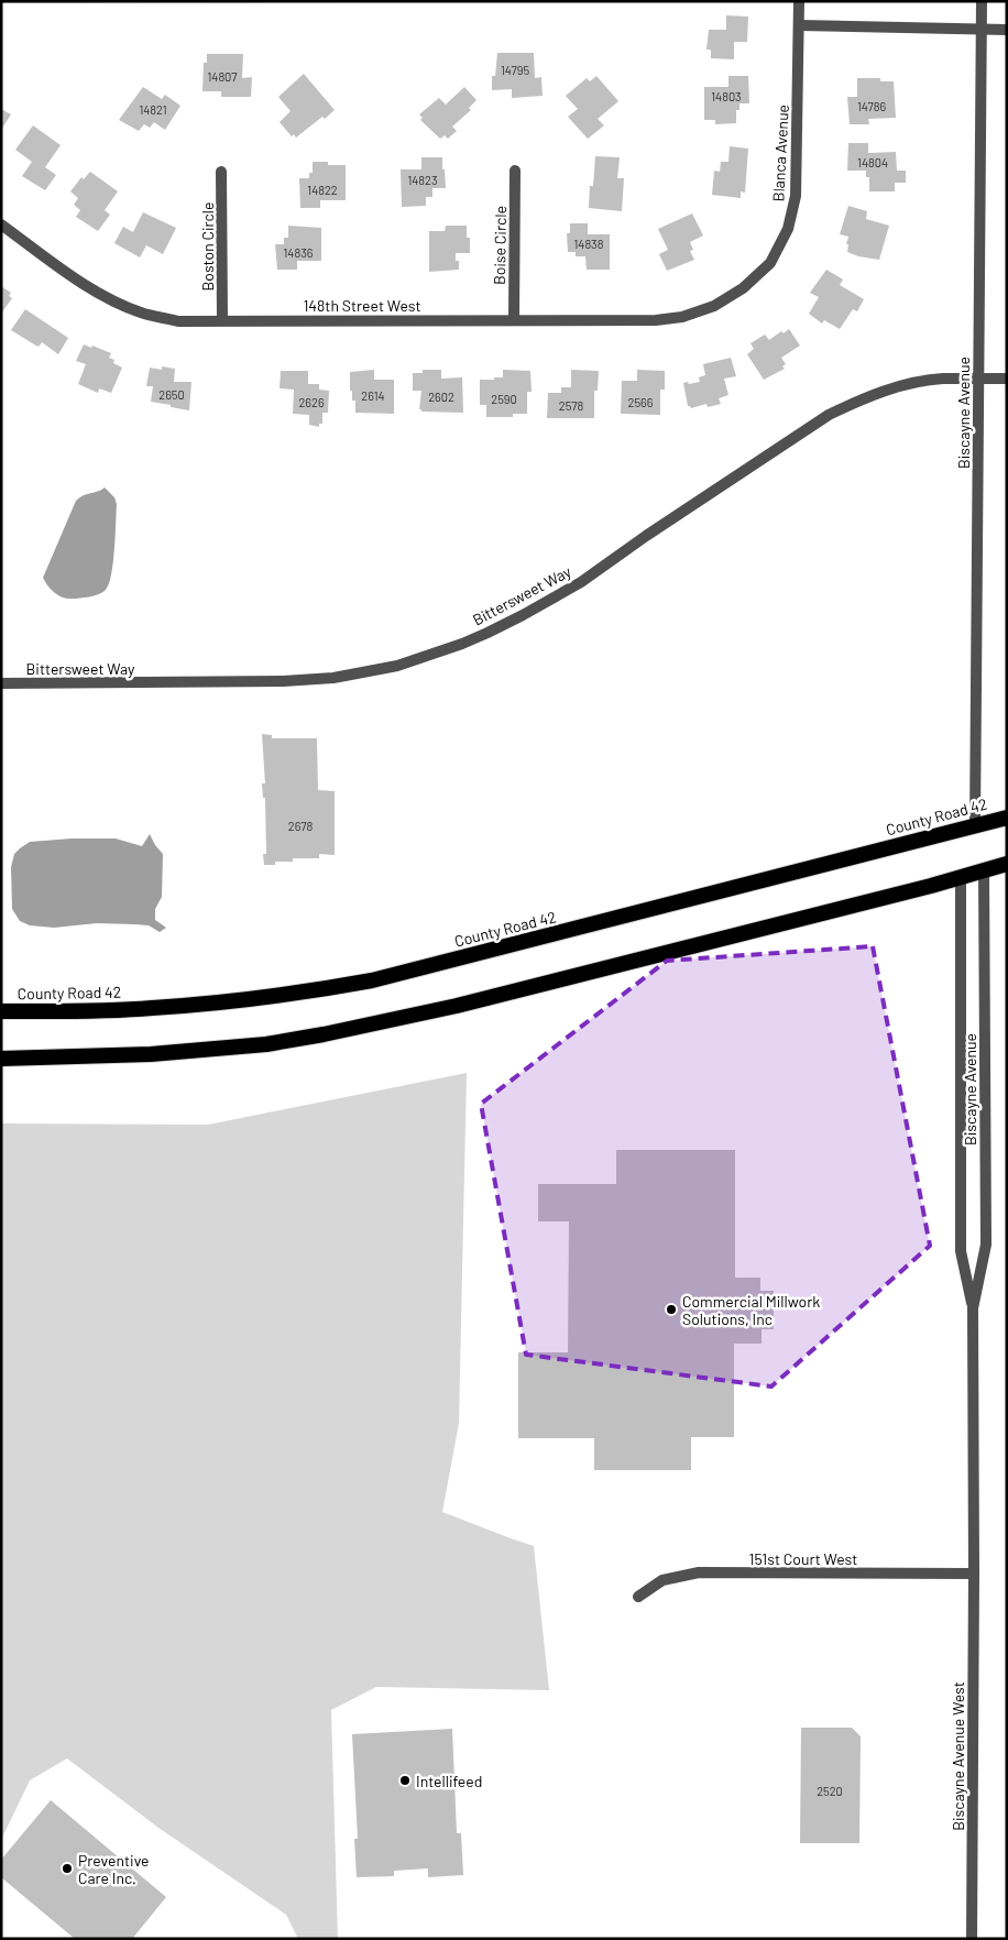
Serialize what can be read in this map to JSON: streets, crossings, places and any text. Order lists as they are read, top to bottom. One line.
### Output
{"streets":{"highway":["County Road 42"],"street":["Blanca Avenue","Boise Circle","Boston Circle","148th Street West","Biscayne Avenue","Bittersweet Way","151st Court West","Biscayne Avenue West"]},"crossings":[["Blanca Avenue","148th Street West"],["Boise Circle","148th Street West"],["Boston Circle","148th Street West"],["Biscayne Avenue","Bittersweet Way"],["Biscayne Avenue","County Road 42"],["Biscayne Avenue","151st Court West"],["Biscayne Avenue","Biscayne Avenue West"],["151st Court West","Biscayne Avenue West"]],"places":["Commercial Millwork Solutions, Inc","Intellifeed","Preventive Care Inc."],"house_numbers":["14795","14807","14803","14786","14821","14804","14823","14822","14838","14836","2650","2614","2602","2590","2626","2566","2578","2678","2520"]}
